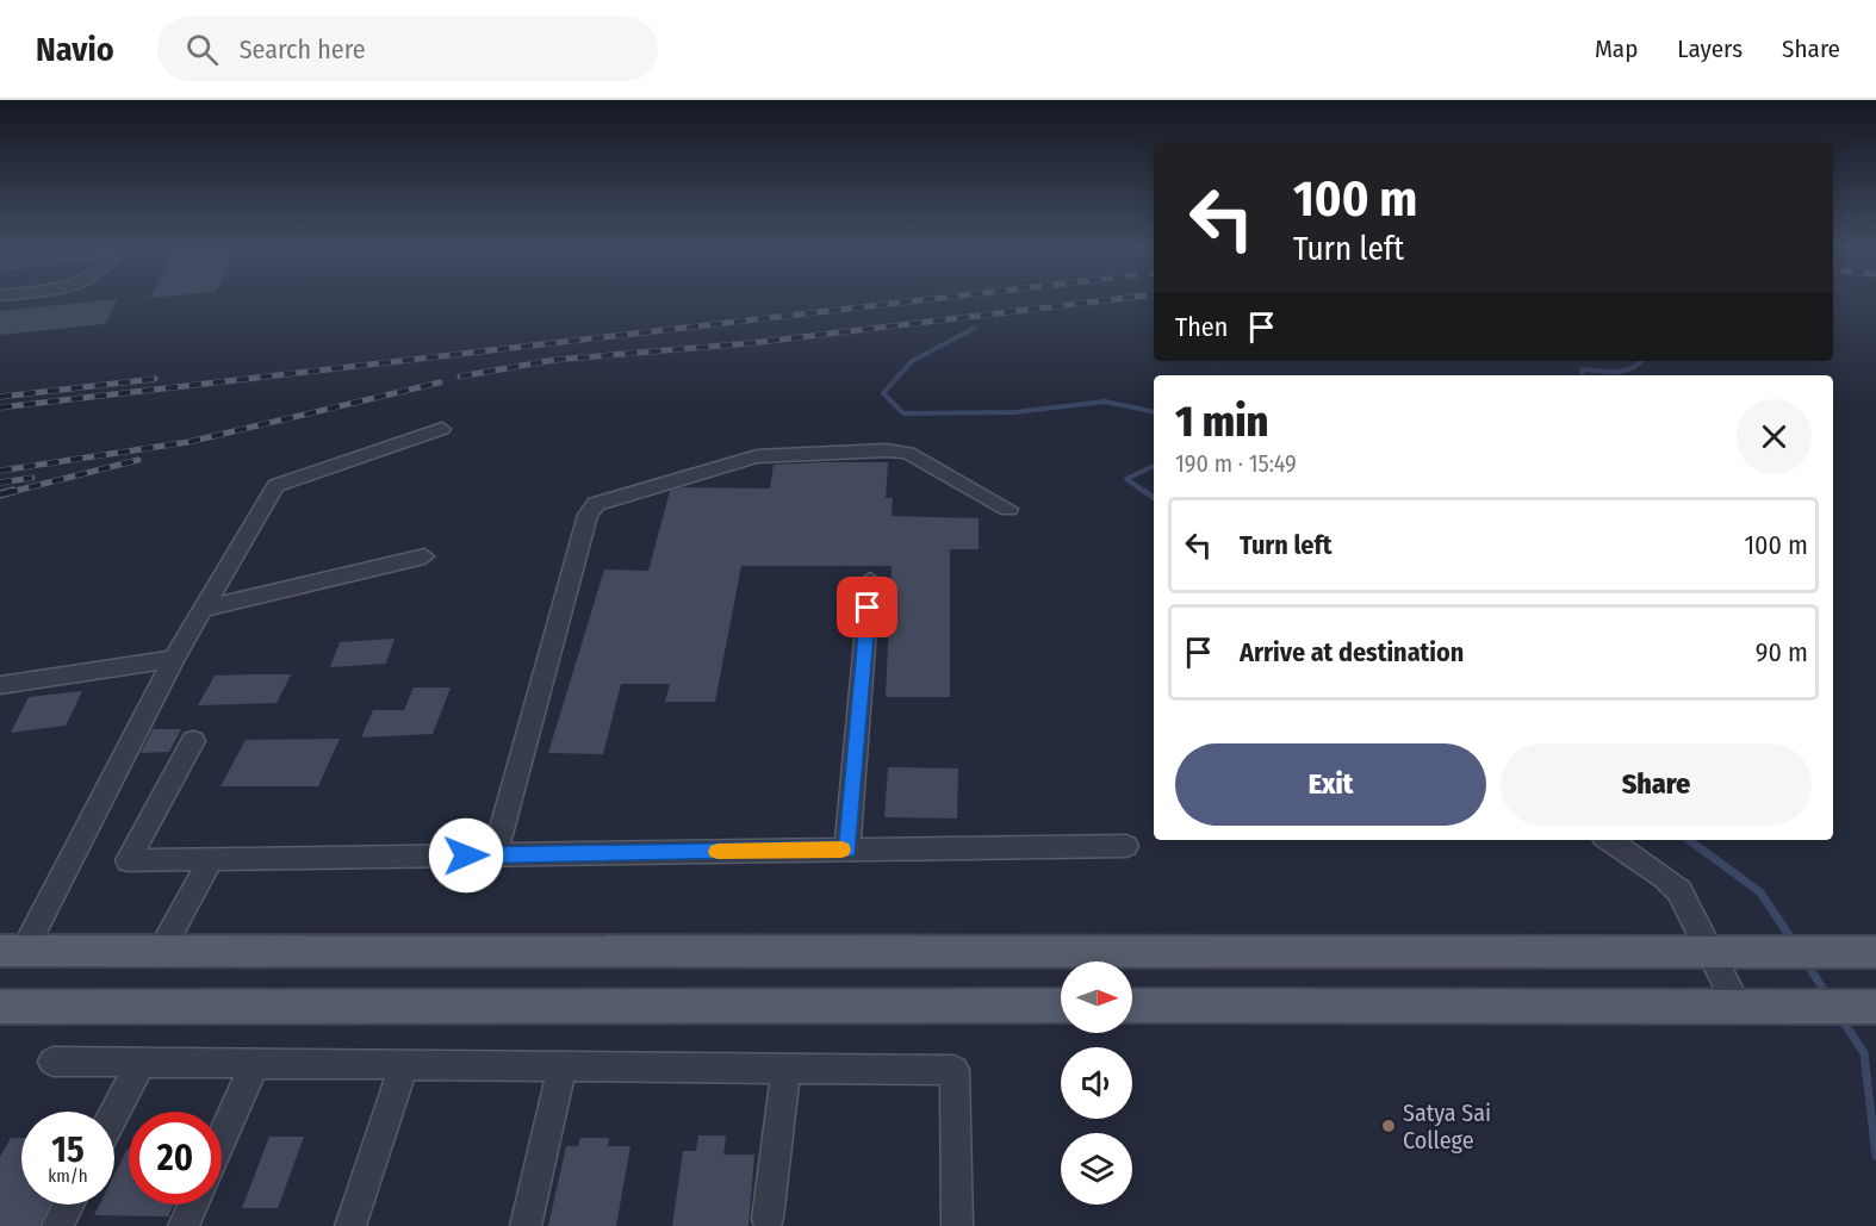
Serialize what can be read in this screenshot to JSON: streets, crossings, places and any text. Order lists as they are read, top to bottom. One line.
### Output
{"places":["Satya Sai College"],"north":"right","page":{"header":"Navio","search":"Search here","nav":["Map","Layers","Share"],"turn":["100 m","Turn left"],"then":"Then","heading":["1 min","190 m · 15:49"],"list":[{"name":"Turn left","value":"100 m"},{"name":"Arrive at destination","value":"90 m"}],"buttons":["Exit","Share"],"speed":"15 km/h","limit":"20"}}
